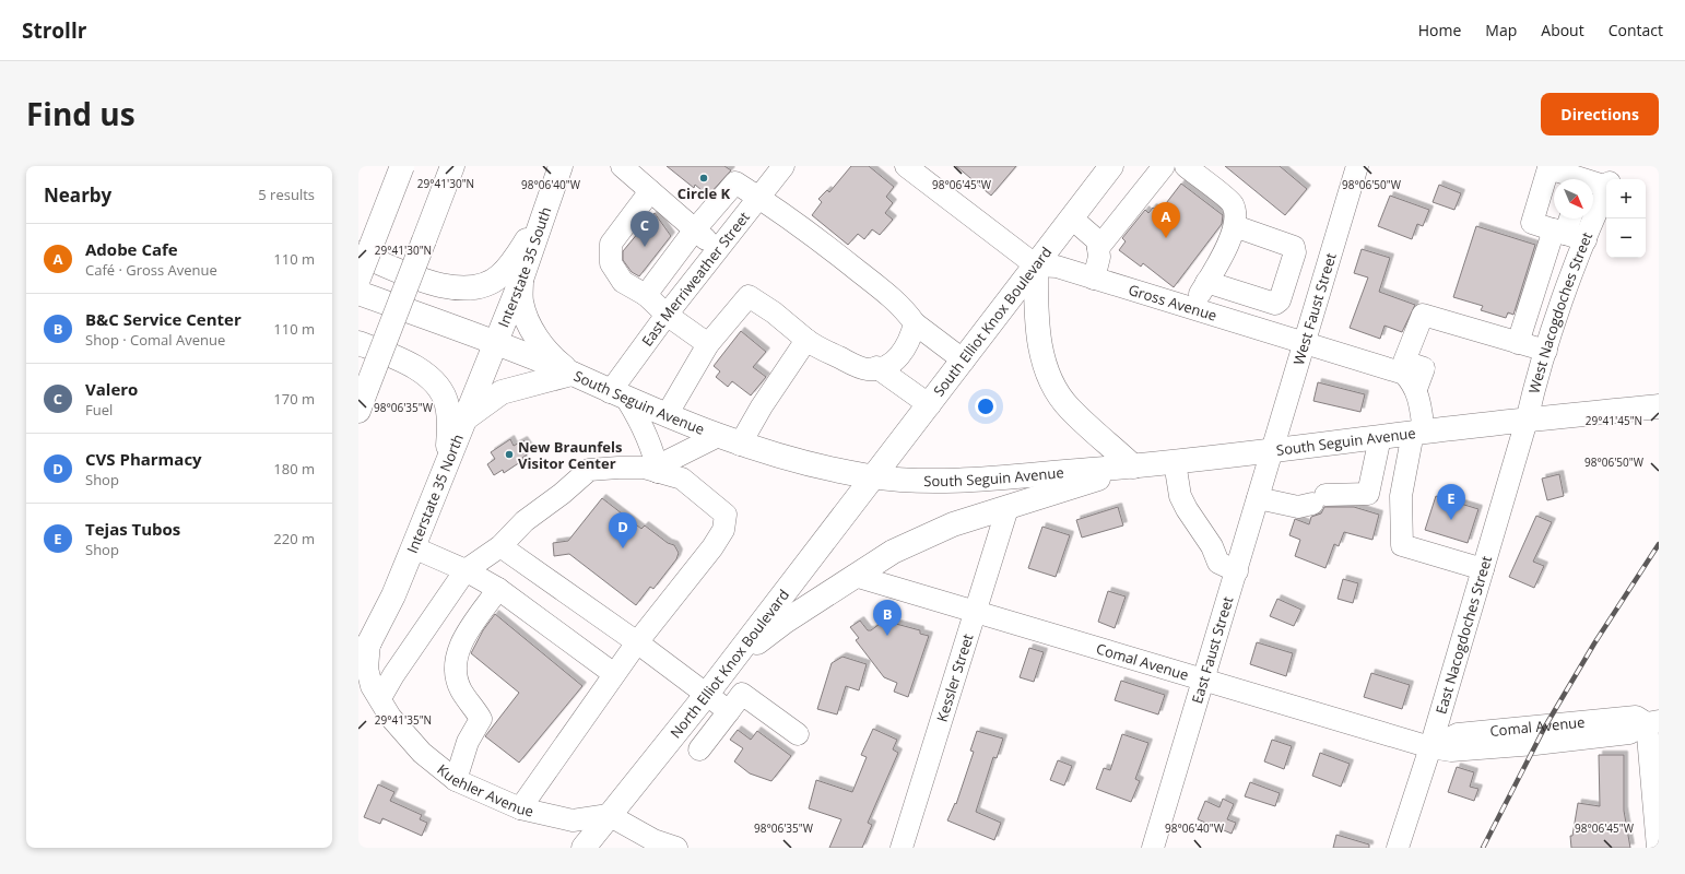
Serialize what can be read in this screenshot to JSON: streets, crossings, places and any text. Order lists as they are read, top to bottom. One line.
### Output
{"streets":{"main road":["Interstate 35 South","South Elliot Knox Boulevard","South Seguin Avenue","Interstate 35 North","North Elliot Knox Boulevard"],"street":["East Merriweather Street","Gross Avenue","West Faust Street","West Nacogdoches Street","East Nacogdoches Street","East Faust Street","Comal Avenue","Kessler Street","Kuehler Avenue"]},"crossings":[["Interstate 35 South","South Seguin Avenue"],["Interstate 35 South","Interstate 35 North"],["East Merriweather Street","South Seguin Avenue"],["Gross Avenue","West Faust Street"],["Gross Avenue","South Elliot Knox Boulevard"],["Gross Avenue","South Seguin Avenue"],["Gross Avenue","East Nacogdoches Street"],["West Faust Street","South Seguin Avenue"],["West Faust Street","East Faust Street"],["West Nacogdoches Street","South Seguin Avenue"],["West Nacogdoches Street","East Nacogdoches Street"],["South Elliot Knox Boulevard","South Seguin Avenue"],["South Elliot Knox Boulevard","North Elliot Knox Boulevard"],["South Seguin Avenue","Interstate 35 North"],["South Seguin Avenue","East Nacogdoches Street"],["South Seguin Avenue","East Faust Street"],["South Seguin Avenue","North Elliot Knox Boulevard"],["Interstate 35 North","Kuehler Avenue"],["East Nacogdoches Street","Comal Avenue"],["East Faust Street","Comal Avenue"],["Comal Avenue","Kessler Street"],["North Elliot Knox Boulevard","Kuehler Avenue"]],"places":["Circle K","New Braunfels Visitor Center"],"north":"bottom right","page":{"header":"Strollr","nav":["Home","Map","About","Contact"],"title":"Find us","buttons":"Directions","heading":["Nearby","5 results"],"map_buttons":["+","−"],"pins":["A","C","E","D","B"],"list":[{"mark":"A","name":"Adobe Cafe","note":"Café · Gross Avenue","value":"110 m"},{"mark":"B","name":"B&C Service Center","note":"Shop · Comal Avenue","value":"110 m"},{"mark":"C","name":"Valero","note":"Fuel","value":"170 m"},{"mark":"D","name":"CVS Pharmacy","note":"Shop","value":"180 m"},{"mark":"E","name":"Tejas Tubos","note":"Shop","value":"220 m"}]},"coordinates":["29°41'30\"N","98°06'40\"W","98°06'45\"W","98°06'50\"W","98°06'35\"W","29°41'45\"N","29°41'35\"N"]}
